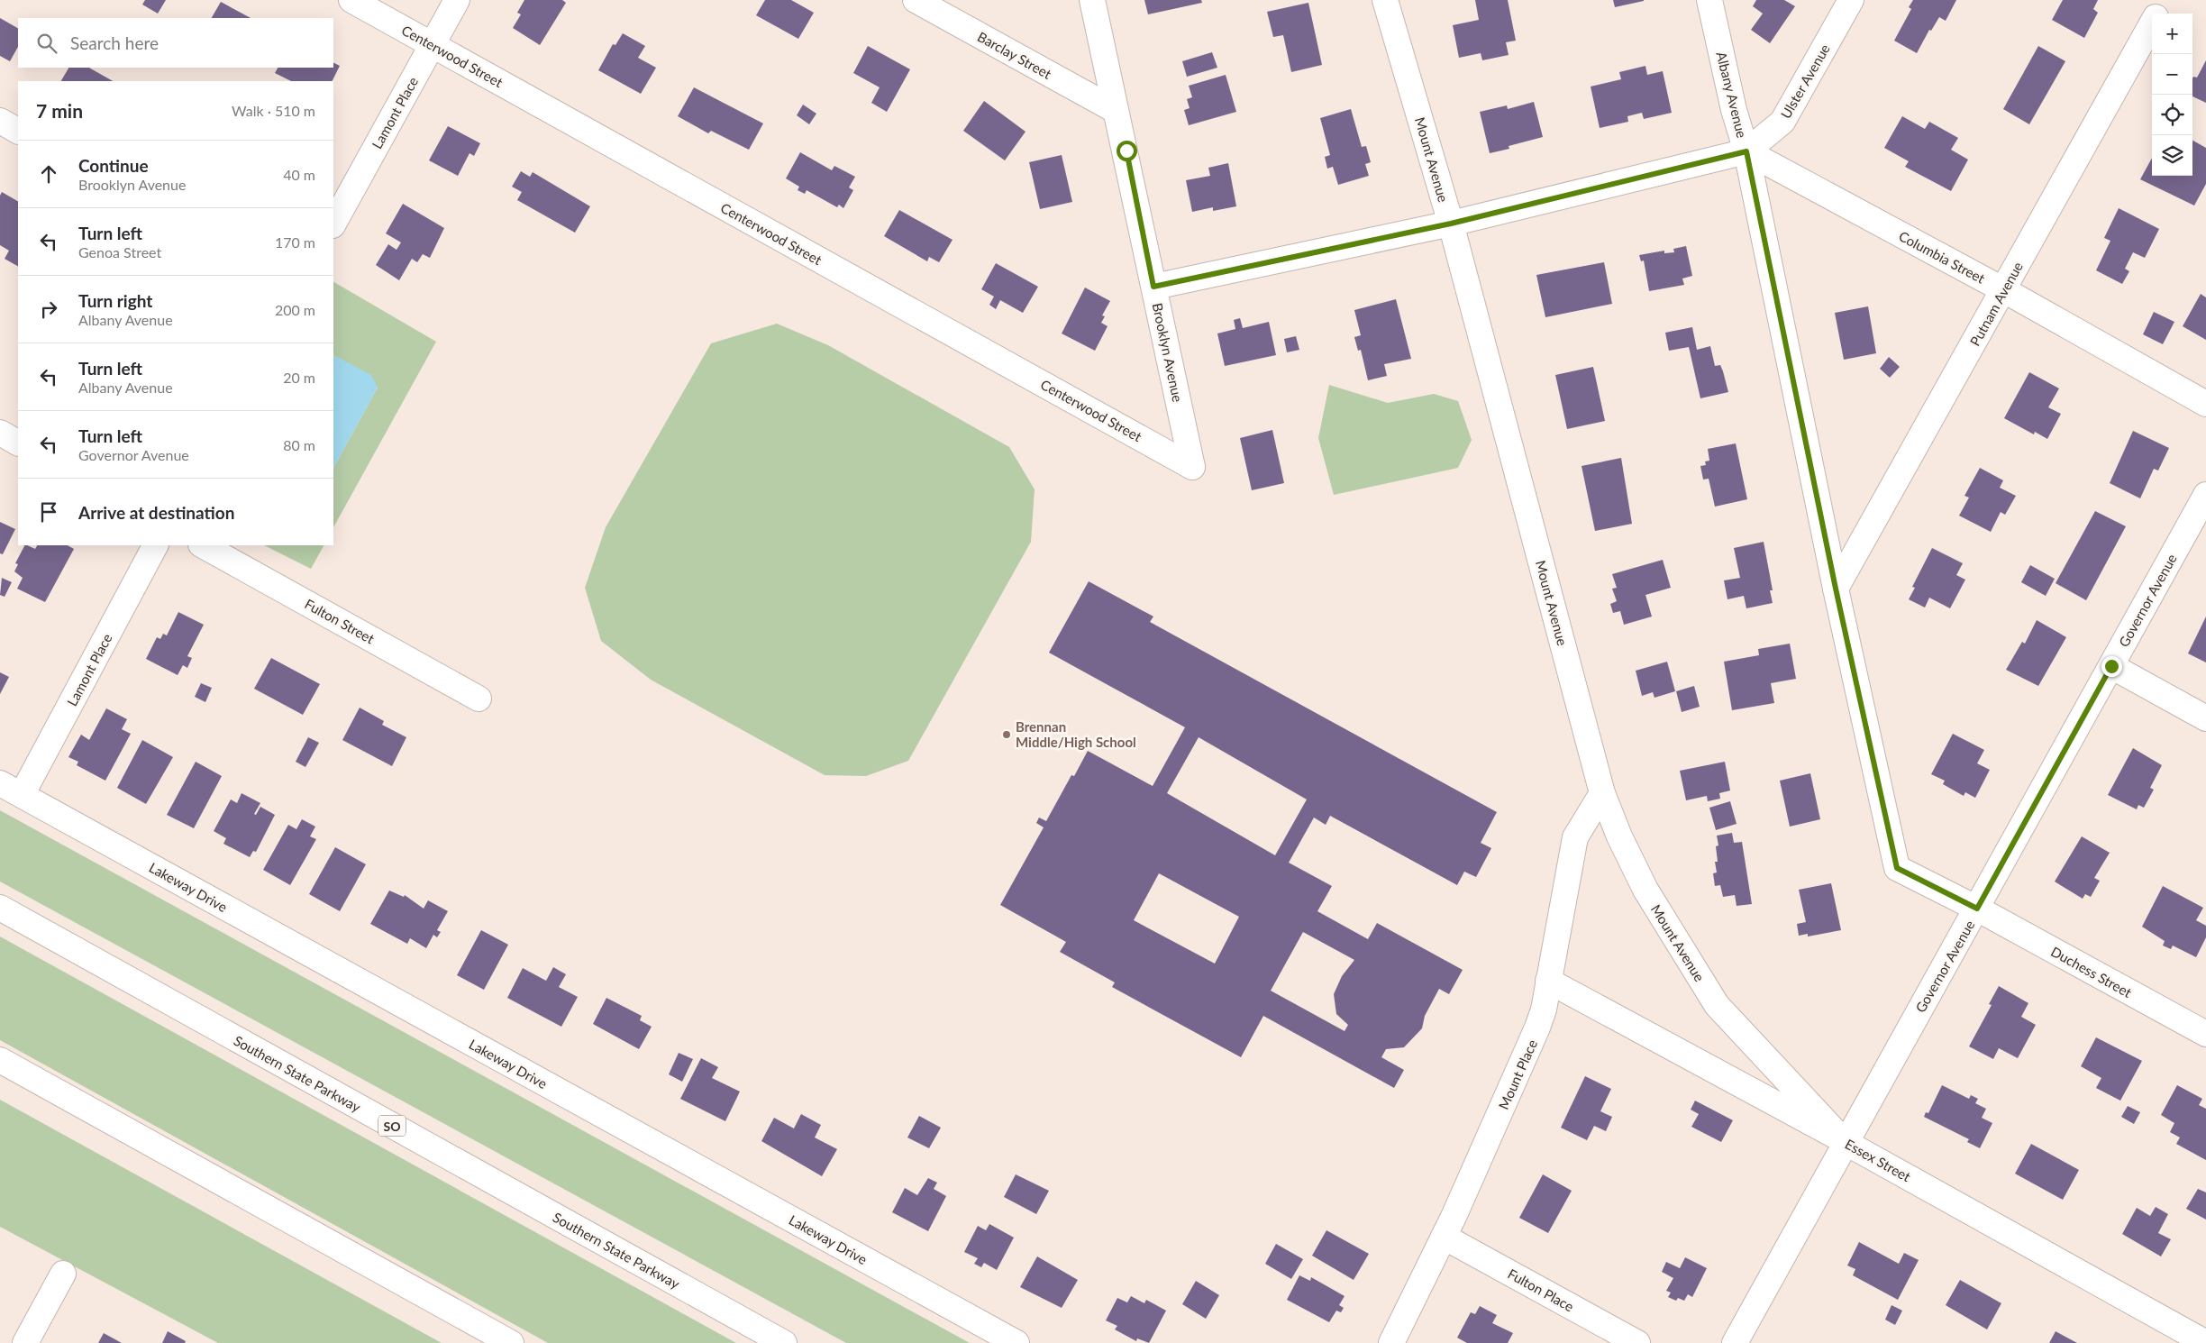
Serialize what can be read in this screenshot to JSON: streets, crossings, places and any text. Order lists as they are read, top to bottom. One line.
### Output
{"streets":{"main road":["Barclay Street","Centerwood Street","Ulster Avenue","Albany Avenue","Lamont Place","Mount Avenue","Columbia Street","Putnam Avenue","Brooklyn Avenue","Governor Avenue","Fulton Street","Lakeway Drive","Duchess Street","Southern State Parkway","Mount Place","SO","Essex Street","Fulton Place"]},"crossings":[["Barclay Street","Brooklyn Avenue"],["Centerwood Street","Lamont Place"],["Centerwood Street","Brooklyn Avenue"],["Ulster Avenue","Albany Avenue"],["Ulster Avenue","Columbia Street"],["Albany Avenue","Columbia Street"],["Albany Avenue","Putnam Avenue"],["Albany Avenue","Governor Avenue"],["Albany Avenue","Duchess Street"],["Lamont Place","Lakeway Drive"],["Mount Avenue","Governor Avenue"],["Mount Avenue","Mount Place"],["Mount Avenue","Essex Street"],["Columbia Street","Putnam Avenue"],["Governor Avenue","Duchess Street"],["Governor Avenue","Essex Street"],["Mount Place","Essex Street"],["Mount Place","Fulton Place"]],"places":["Brennan Middle/High School"],"page":{"map_buttons":["+","−"],"search":"Search here","heading":["7 min","Walk · 510 m"],"list":[["Continue","Brooklyn Avenue","40 m"],["Turn left","Genoa Street","170 m"],["Turn right","Albany Avenue","200 m"],["Turn left","Albany Avenue","20 m"],["Turn left","Governor Avenue","80 m"],"Arrive at destination"]}}
